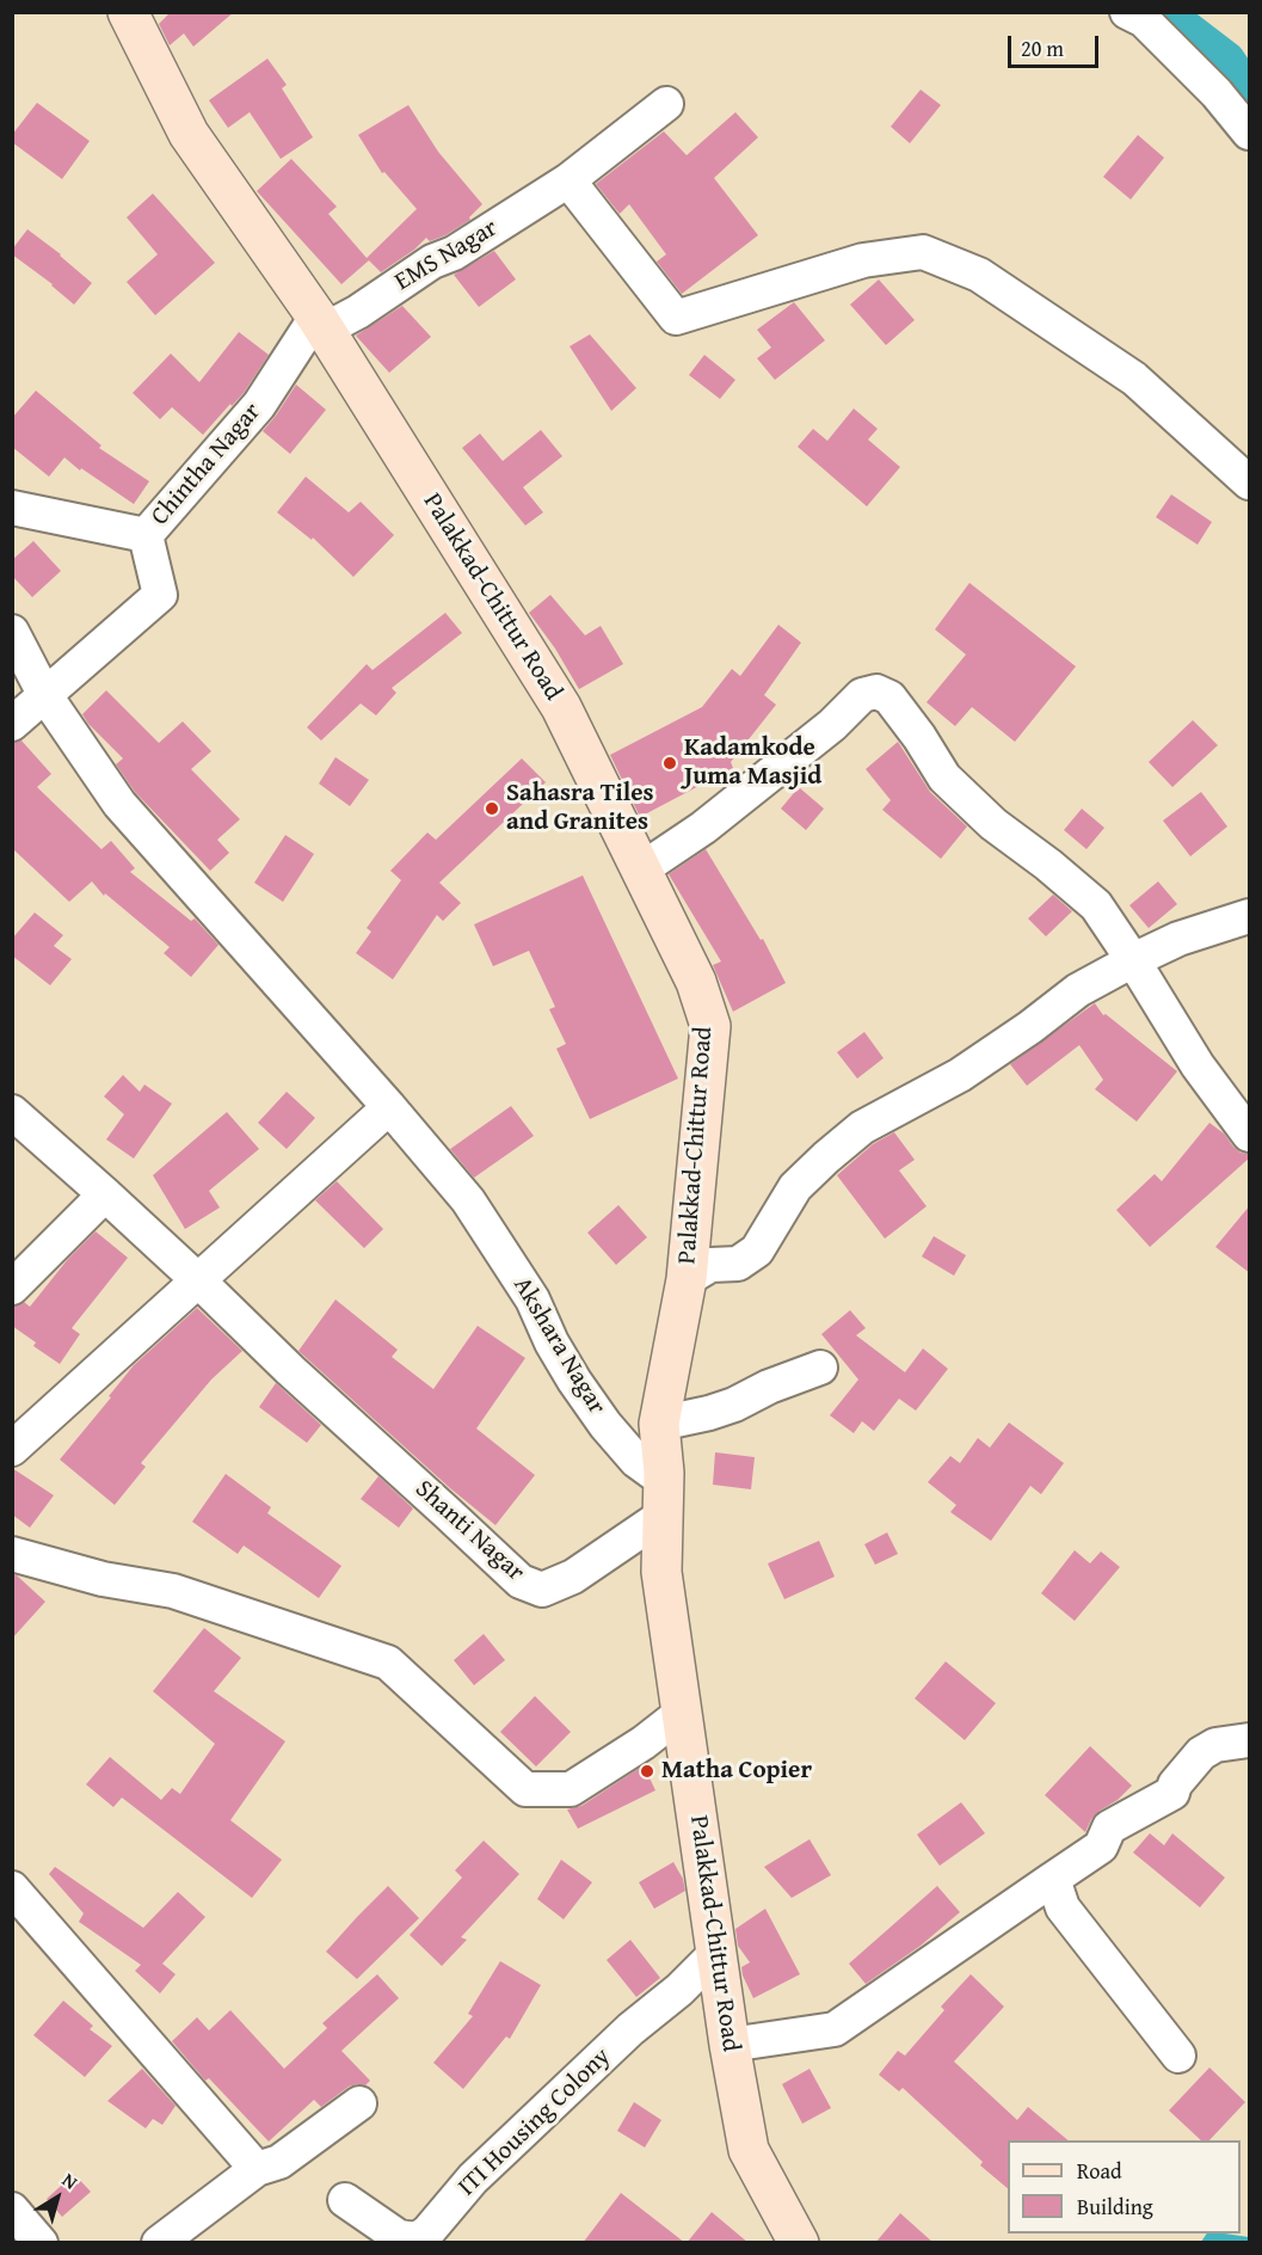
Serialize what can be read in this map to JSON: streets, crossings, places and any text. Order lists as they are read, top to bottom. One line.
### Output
{"streets":{"main road":["Palakkad-Chittur Road"],"street":["EMS Nagar","Chintha Nagar","Akshara Nagar","Shanti Nagar","ITI Housing Colony"]},"crossings":[["EMS Nagar","Chintha Nagar"],["EMS Nagar","Palakkad-Chittur Road"],["Chintha Nagar","Palakkad-Chittur Road"],["Palakkad-Chittur Road","Akshara Nagar"],["Palakkad-Chittur Road","Shanti Nagar"],["Palakkad-Chittur Road","ITI Housing Colony"],["Akshara Nagar","Shanti Nagar"]],"places":["Kadamkode Juma Masjid","Sahasra Tiles and Granites","Matha Copier"],"legend":["Road","Building"],"scale_bar":"20 m","north":"top right"}
